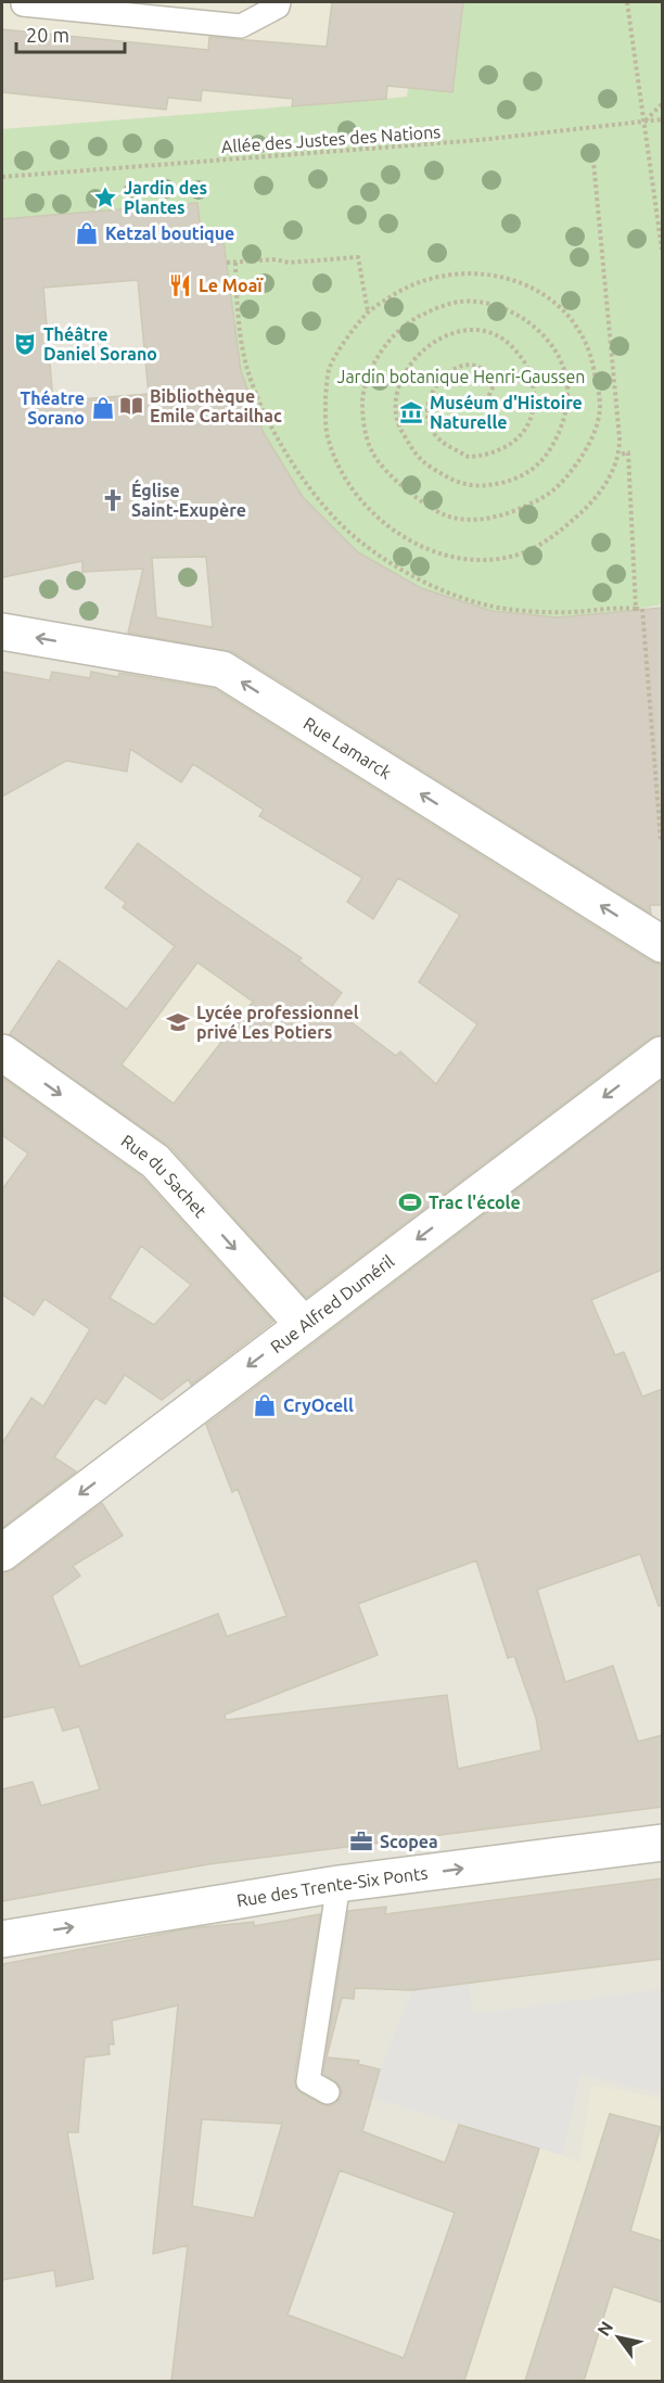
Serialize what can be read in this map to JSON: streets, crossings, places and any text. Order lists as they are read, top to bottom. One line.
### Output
{"streets":{"street":["Rue Lamarck","Rue du Sachet","Rue Alfred Duméril","Rue des Trente-Six Ponts"],"path":["Allée des Justes des Nations"]},"crossings":[["Rue du Sachet","Rue Alfred Duméril"]],"one_way":["Rue Lamarck","Rue du Sachet","Rue Alfred Duméril","Rue des Trente-Six Ponts"],"parks":["Jardin botanique Henri-Gaussen"],"places":{"place":["Jardin des Plantes"],"shop":["Ketzal boutique","Théatre Sorano","CryOcell"],"restaurant":["Le Moaï"],"theatre":["Théâtre Daniel Sorano"],"library":["Bibliothèque Emile Cartailhac"],"museum":["Muséum d'Histoire Naturelle"],"church":["Église Saint-Exupère"],"school or university":["Lycée professionnel privé Les Potiers"],"sports":["Trac l'école"],"office":["Scopea"]},"scale_bar":"20 m","north":"top left"}
